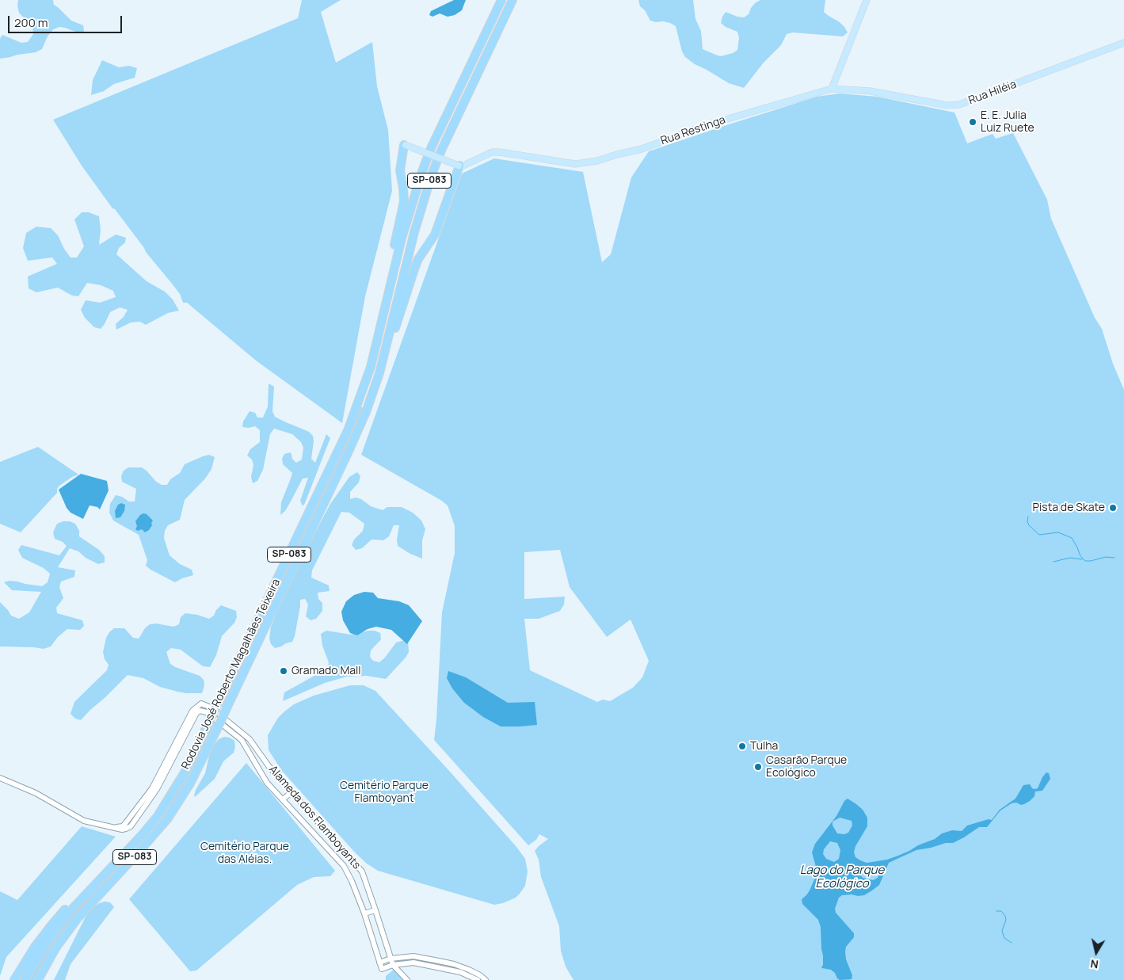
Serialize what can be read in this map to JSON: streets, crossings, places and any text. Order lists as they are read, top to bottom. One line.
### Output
{"streets":{"highway":["SP-083","Rodovia José Roberto Magalhães Teixeira"],"main road":["Rua Hiléia","Rua Restinga"],"street":["Alameda dos Flamboyants"]},"crossings":[["Rua Hiléia","Rua Restinga"]],"water":["Lago do Parque Ecológico"],"parks":["Cemitério Parque Flamboyant","Cemitério Parque das Aléias."],"places":["E. E. Julia Luiz Ruete","Pista de Skate","Gramado Mall","Tulha","Casarão Parque Ecológico"],"scale_bar":"200 m","north":"bottom"}
